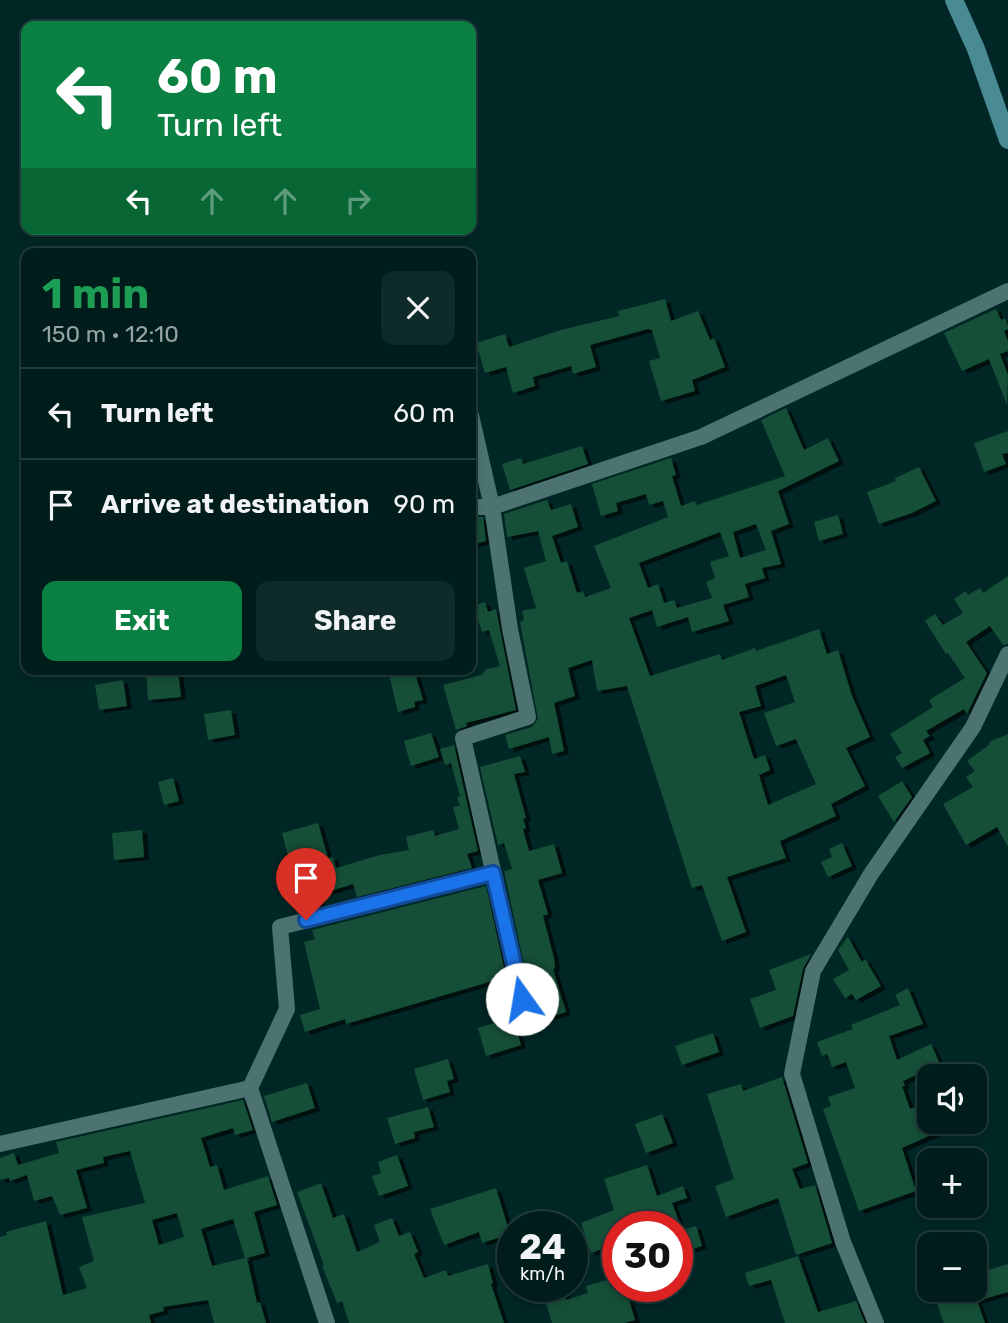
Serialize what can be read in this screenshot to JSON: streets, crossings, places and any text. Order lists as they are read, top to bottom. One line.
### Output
{"page":{"turn":["60 m","Turn left"],"heading":["1 min","150 m · 12:10"],"list":[{"name":"Turn left","value":"60 m"},{"name":"Arrive at destination","value":"90 m"}],"buttons":["Exit","Share"],"map_buttons":["+","−"],"speed":"24 km/h","limit":"30"}}
